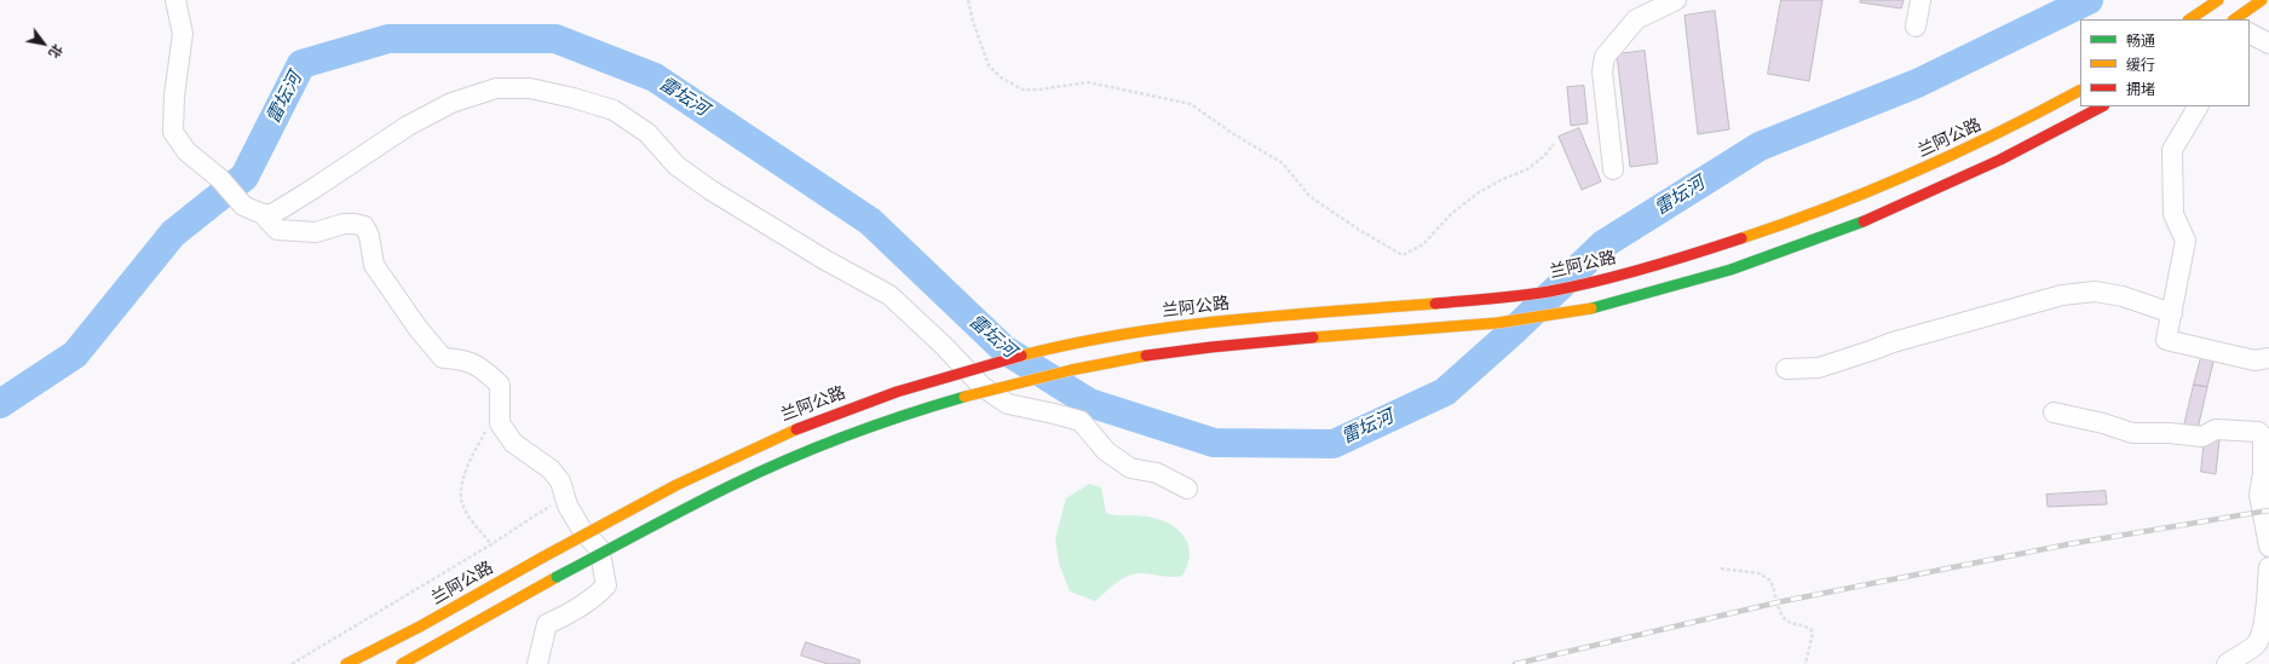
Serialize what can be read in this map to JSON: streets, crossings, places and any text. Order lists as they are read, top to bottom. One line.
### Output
{"streets":{"highway":["兰阿公路"]},"water":["雷坛河"],"legend":["畅通","缓行","拥堵"],"north":"bottom right"}
